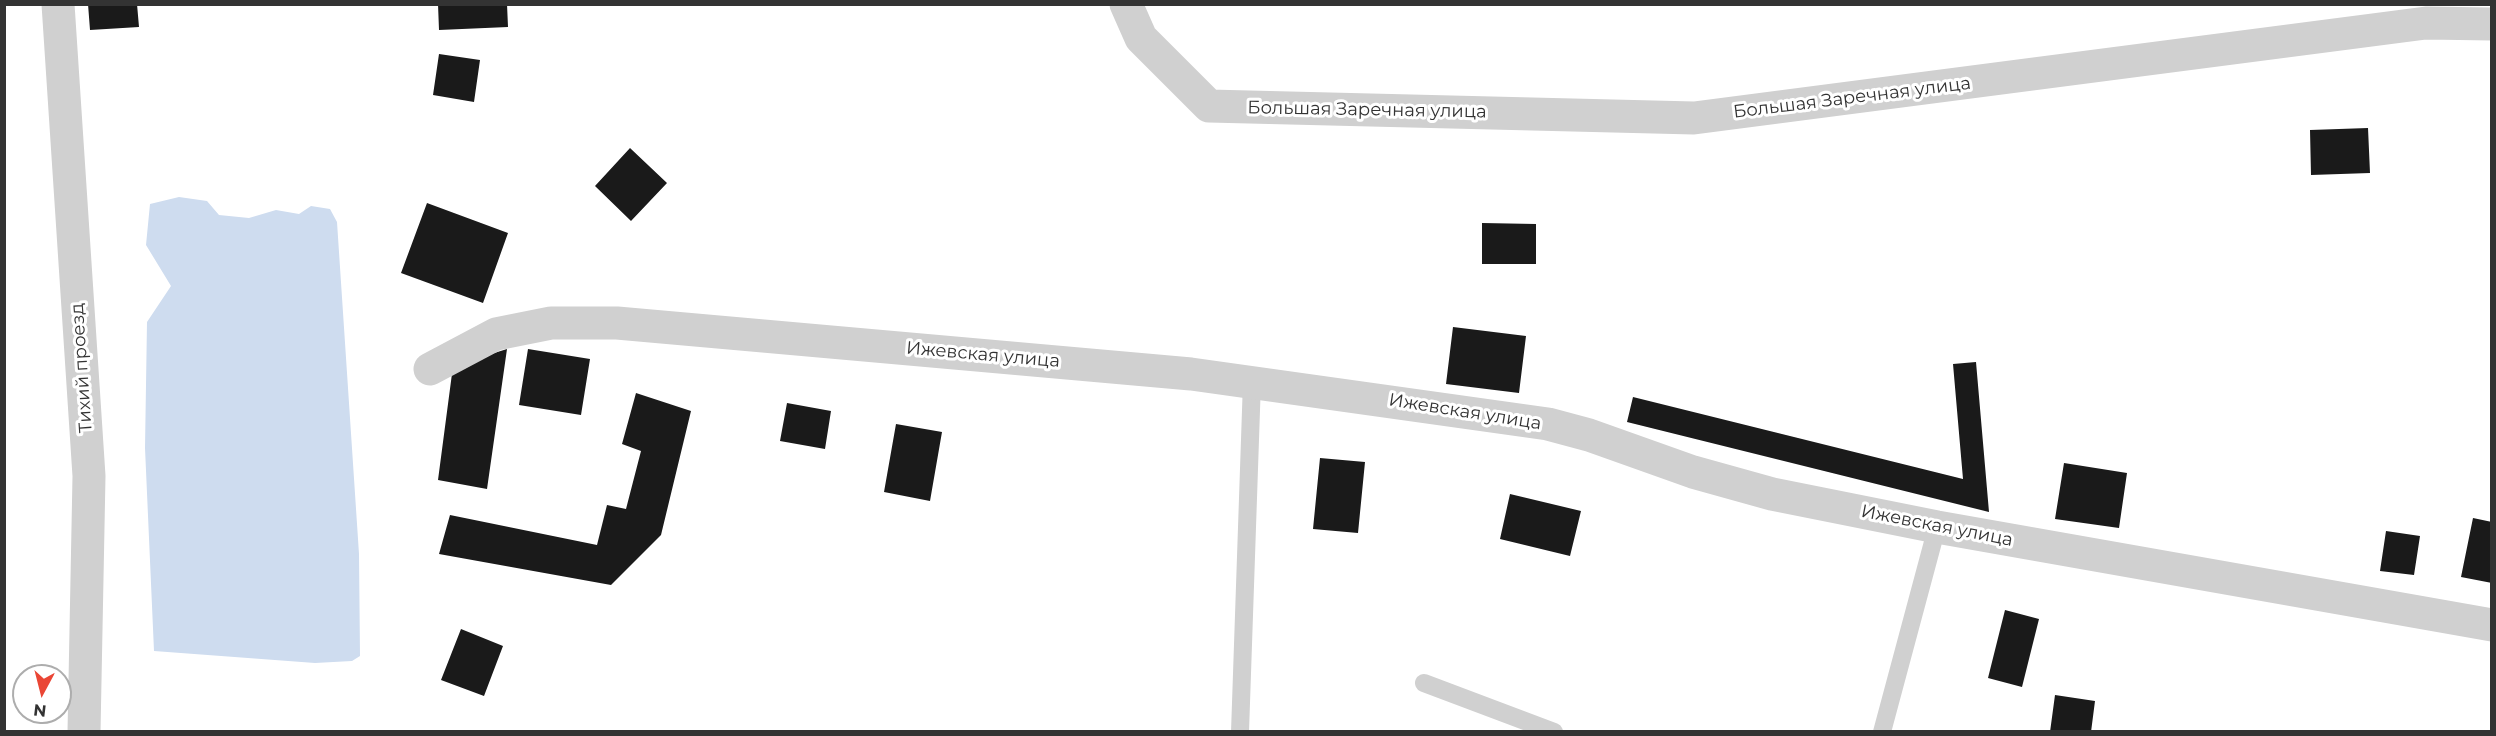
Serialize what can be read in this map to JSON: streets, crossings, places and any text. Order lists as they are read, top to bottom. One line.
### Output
{"streets":{"street":["Большая Заречная улица","Ижевская улица","Тихий проезд"]},"north":"bottom"}
